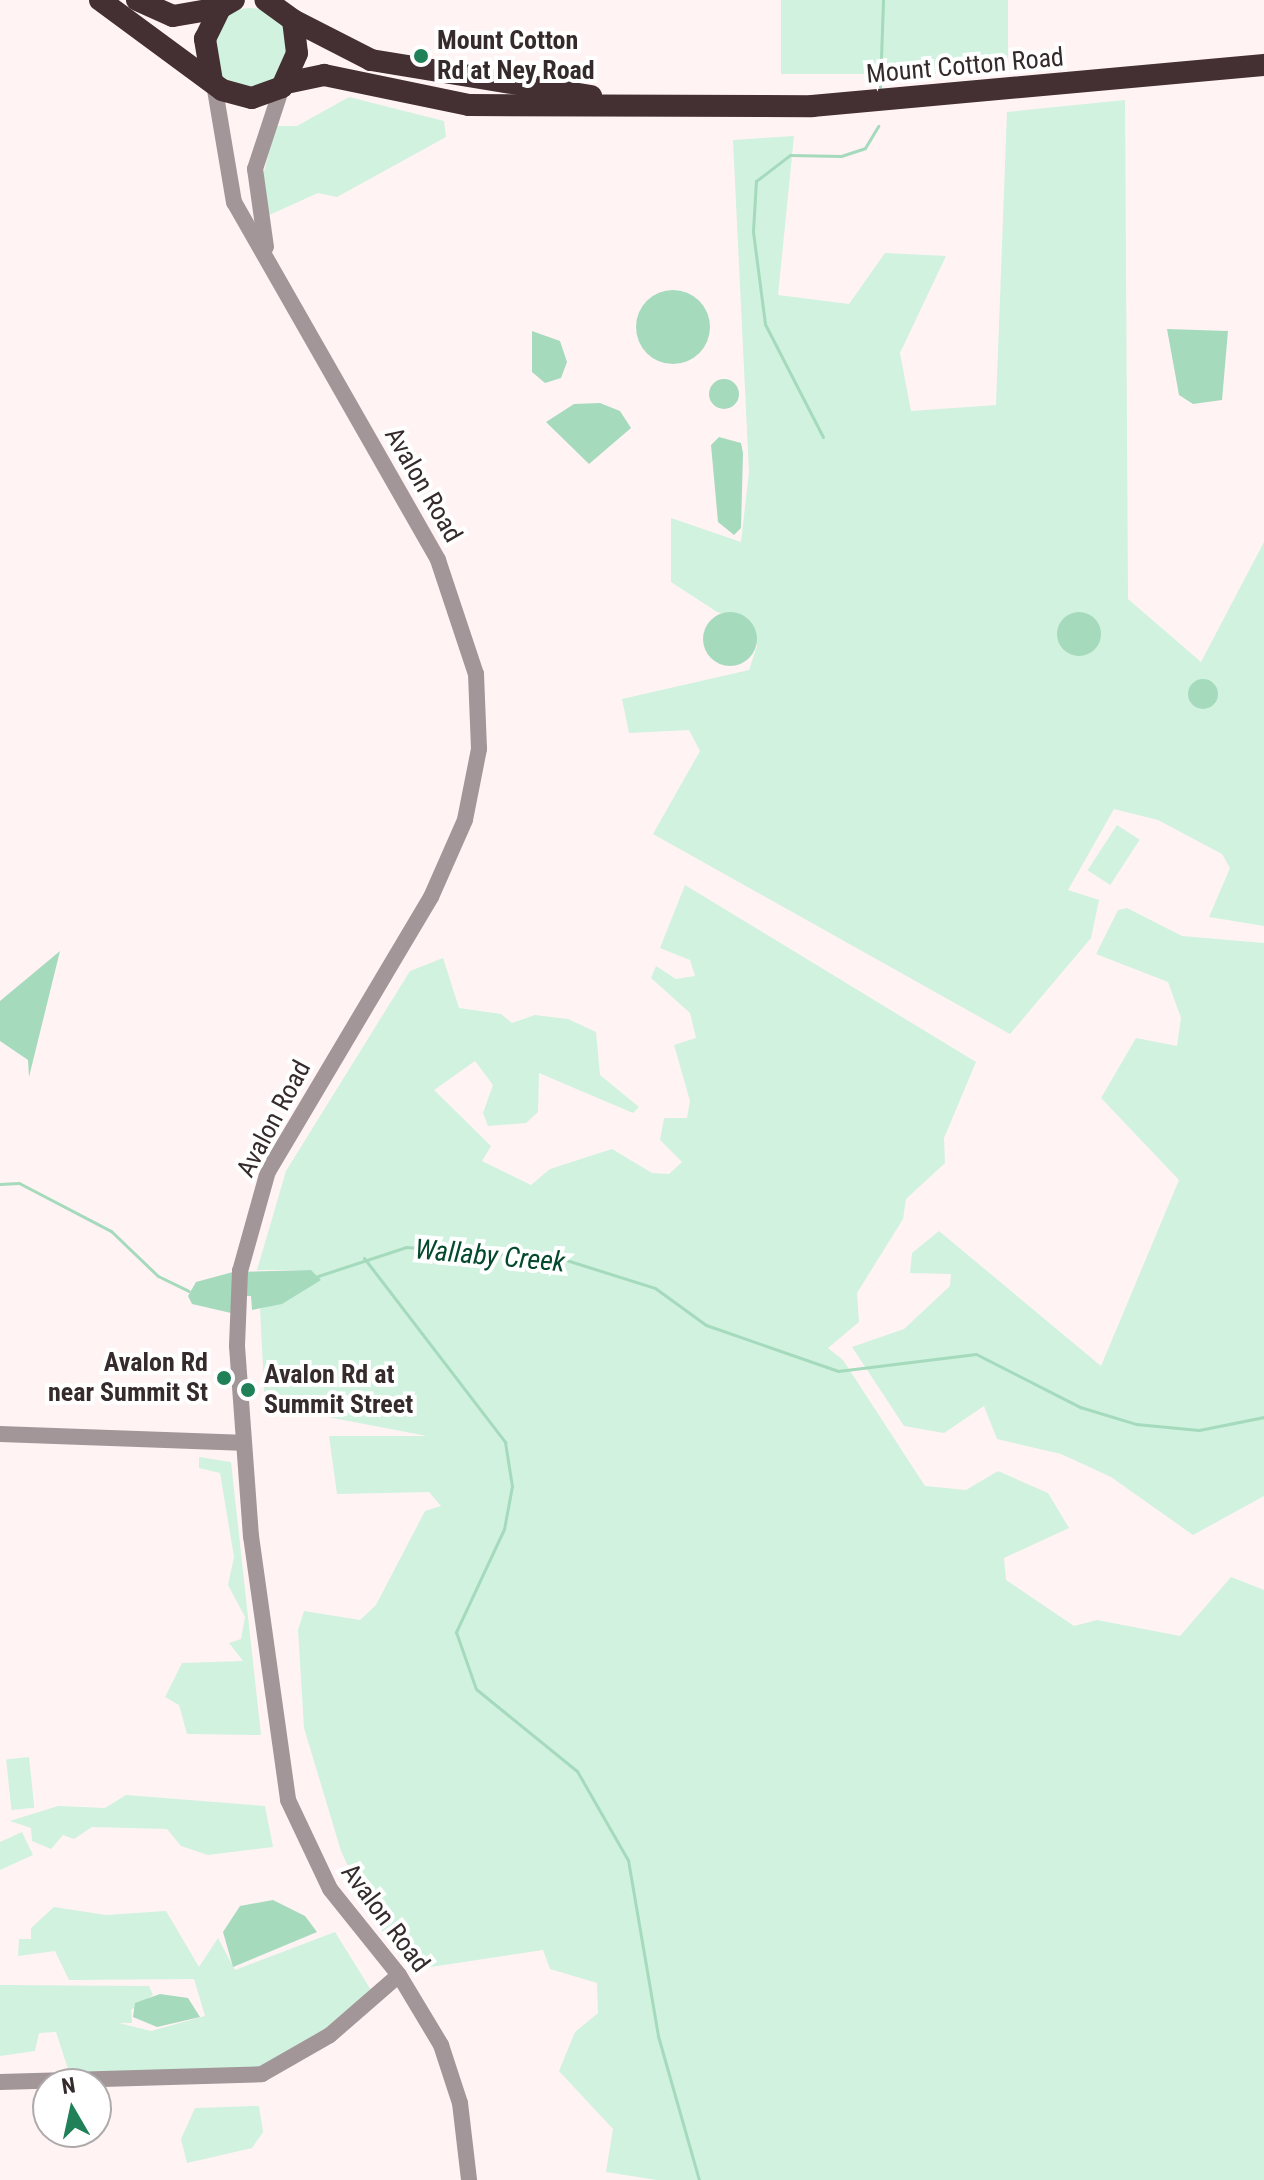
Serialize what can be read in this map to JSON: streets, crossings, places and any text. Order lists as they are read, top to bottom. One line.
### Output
{"streets":{"highway":["Mount Cotton Road"],"street":["Avalon Road"]},"crossings":[["Mount Cotton Road","Avalon Road"]],"water":["Wallaby Creek"],"places":["Mount Cotton Rd at Ney Road","Avalon Rd near Summit St","Avalon Rd at Summit Street"],"north":"top"}
